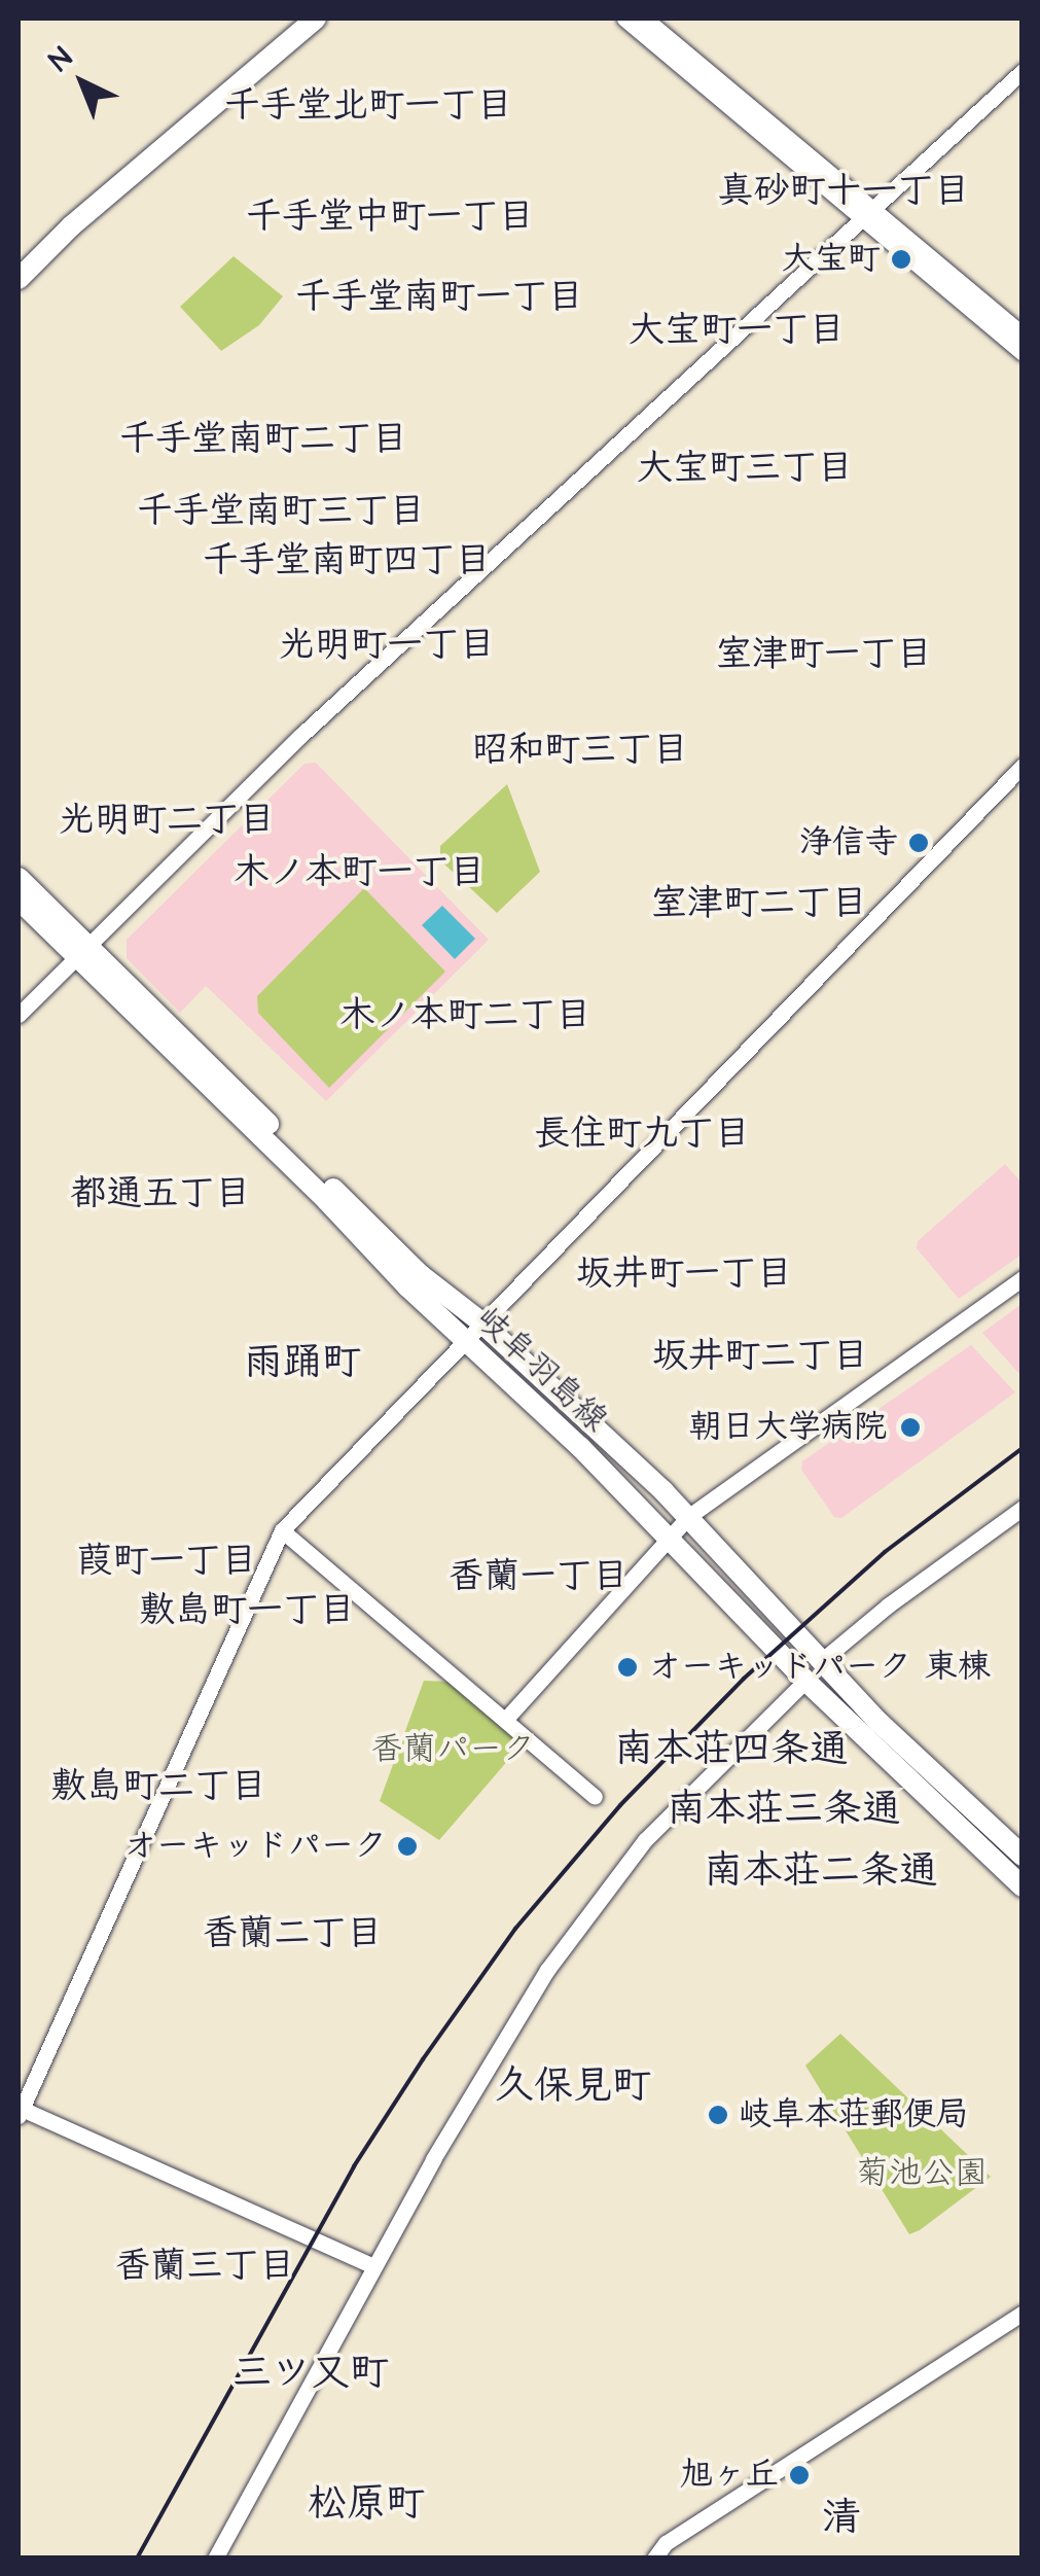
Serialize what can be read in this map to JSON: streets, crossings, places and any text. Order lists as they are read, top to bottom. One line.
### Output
{"streets":{"main road":["岐阜羽島線"]},"districts":["千手堂北町一丁目","真砂町十一丁目","千手堂中町一丁目","千手堂南町一丁目","大宝町一丁目","千手堂南町二丁目","大宝町三丁目","千手堂南町三丁目","千手堂南町四丁目","光明町一丁目","室津町一丁目","昭和町三丁目","光明町二丁目","木ノ本町一丁目","室津町二丁目","木ノ本町二丁目","長住町九丁目","都通五丁目","坂井町一丁目","坂井町二丁目","雨踊町","葭町一丁目","香蘭一丁目","敷島町一丁目","南本荘四条通","敷島町二丁目","南本荘三条通","南本荘二条通","香蘭二丁目","久保見町","香蘭三丁目","三ツ又町","松原町","清"],"parks":["香蘭パーク","菊池公園"],"places":["大宝町","浄信寺","朝日大学病院","オーキッドパーク 東棟","オーキッドパーク","岐阜本荘郵便局","旭ヶ丘"],"north":"top left"}
